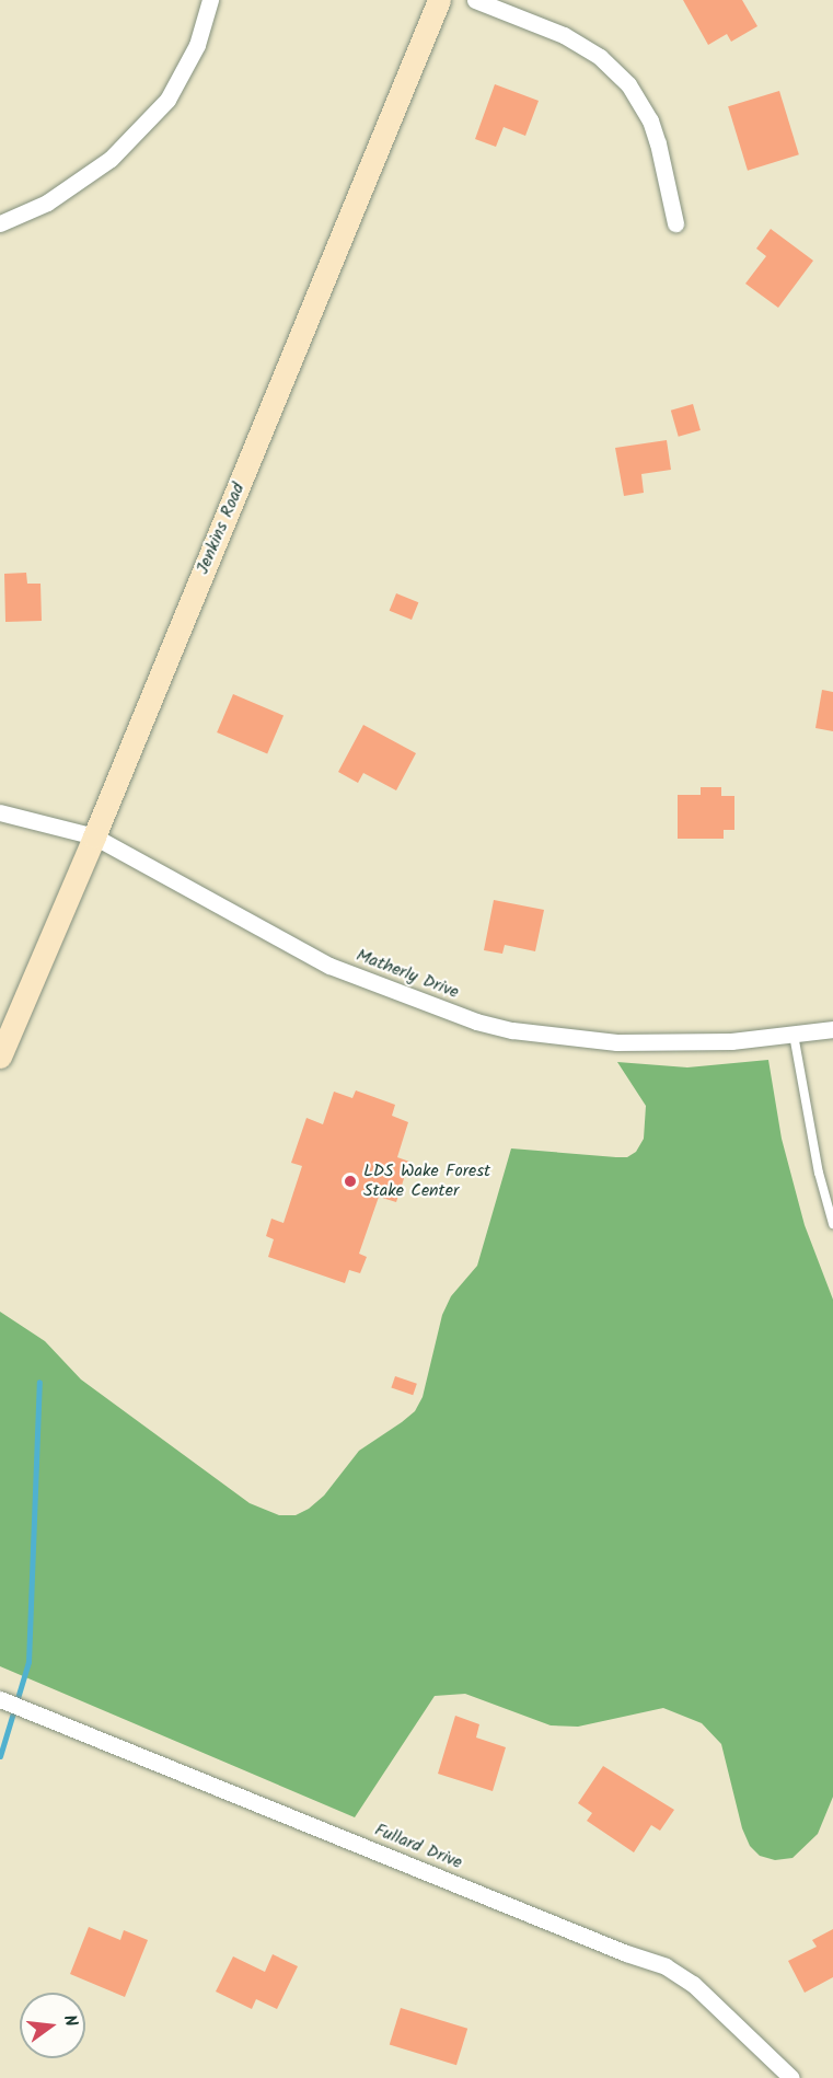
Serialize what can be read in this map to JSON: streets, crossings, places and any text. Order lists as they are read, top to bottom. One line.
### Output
{"streets":{"street":["Jenkins Road","Matherly Drive","Fullard Drive"]},"crossings":[["Jenkins Road","Matherly Drive"]],"places":["LDS Wake Forest Stake Center"],"north":"right"}
